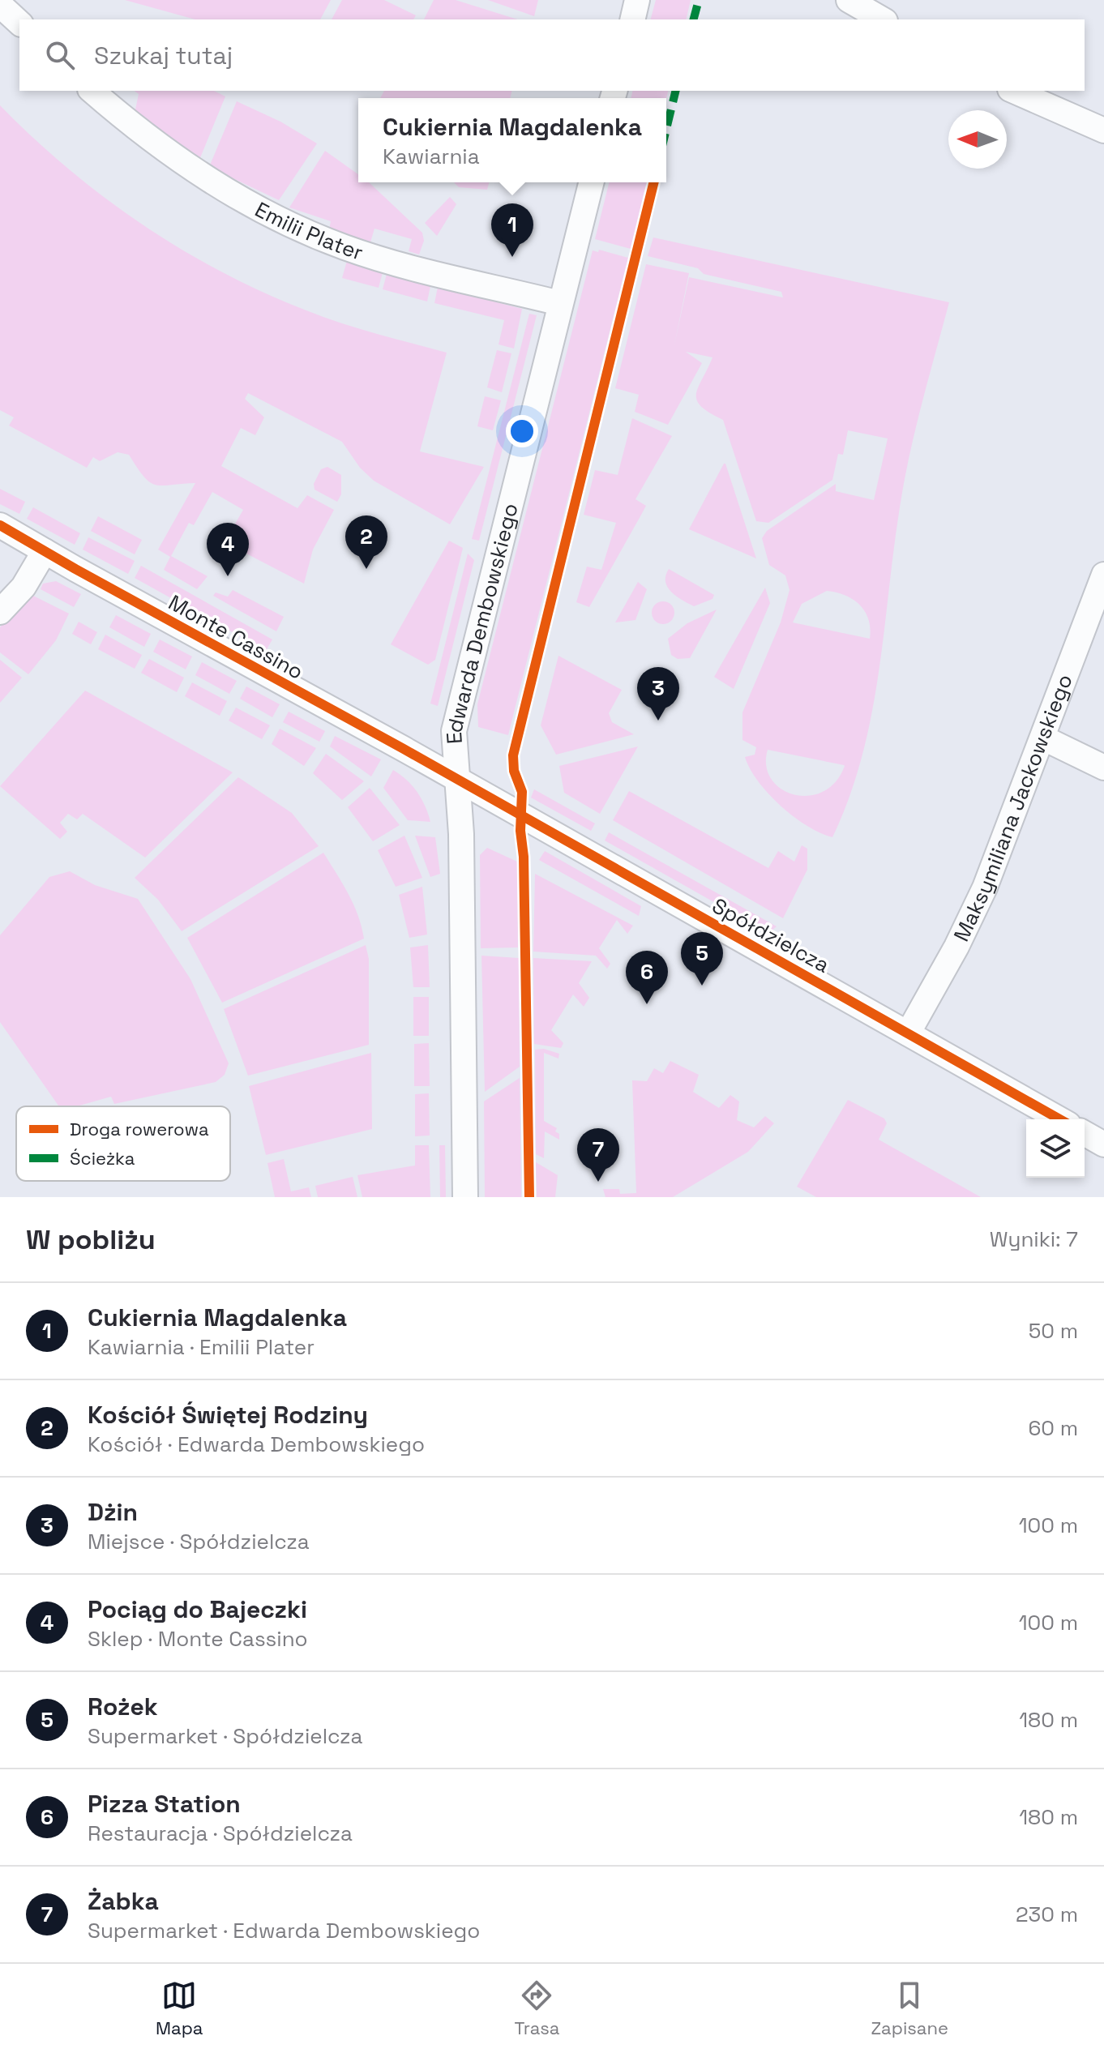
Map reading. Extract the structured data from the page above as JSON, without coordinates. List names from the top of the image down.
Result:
{
  "streets": {
    "street": [
      "Emilii Plater",
      "Edwarda Dembowskiego",
      "Monte Cassino",
      "Maksymiliana Jackowskiego",
      "Spółdzielcza"
    ]
  },
  "crossings": [
    ["Emilii Plater", "Edwarda Dembowskiego"],
    ["Edwarda Dembowskiego", "Monte Cassino"],
    ["Edwarda Dembowskiego", "Spółdzielcza"],
    ["Monte Cassino", "Spółdzielcza"],
    ["Maksymiliana Jackowskiego", "Spółdzielcza"]
  ],
  "legend": ["Droga rowerowa", "Ścieżka"],
  "north": "left",
  "page": {
    "search": "Szukaj tutaj",
    "popup": ["Cukiernia Magdalenka", "Kawiarnia"],
    "pins": [
      "1",
      "2",
      "4",
      "3",
      "5",
      "6",
      "7"
    ],
    "heading": ["W pobliżu", "Wyniki: 7"],
    "list": [
      {
        "mark": "1",
        "name": "Cukiernia Magdalenka",
        "note": "Kawiarnia · Emilii Plater",
        "value": "50 m"
      },
      {
        "mark": "2",
        "name": "Kościół Świętej Rodziny",
        "note": "Kościół · Edwarda Dembowskiego",
        "value": "60 m"
      },
      {
        "mark": "3",
        "name": "Dżin",
        "note": "Miejsce · Spółdzielcza",
        "value": "100 m"
      },
      {
        "mark": "4",
        "name": "Pociąg do Bajeczki",
        "note": "Sklep · Monte Cassino",
        "value": "100 m"
      },
      {
        "mark": "5",
        "name": "Rożek",
        "note": "Supermarket · Spółdzielcza",
        "value": "180 m"
      },
      {
        "mark": "6",
        "name": "Pizza Station",
        "note": "Restauracja · Spółdzielcza",
        "value": "180 m"
      },
      {
        "mark": "7",
        "name": "Żabka",
        "note": "Supermarket · Edwarda Dembowskiego",
        "value": "230 m"
      }
    ],
    "nav": ["Mapa", "Trasa", "Zapisane"]
  }
}
